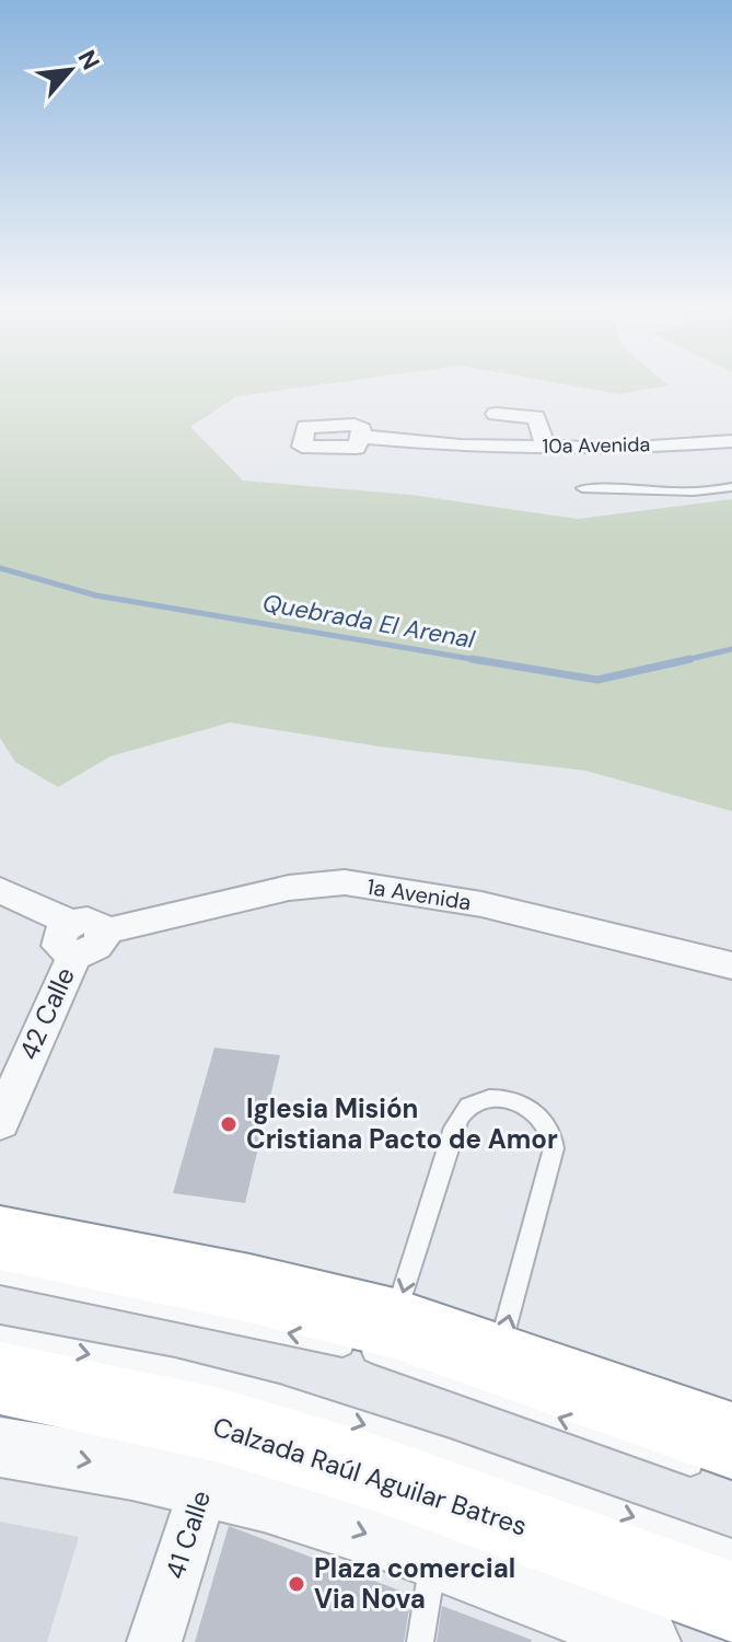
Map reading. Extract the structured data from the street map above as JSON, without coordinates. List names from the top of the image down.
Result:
{
  "streets": {
    "highway": ["Calzada Raúl Aguilar Batres"],
    "street": [
      "10a Avenida",
      "1a Avenida",
      "42 Calle",
      "41 Calle"
    ]
  },
  "crossings": [
    ["1a Avenida", "42 Calle"],
    ["Calzada Raúl Aguilar Batres", "41 Calle"]
  ],
  "water": ["Quebrada El Arenal"],
  "places": ["Iglesia Misión Cristiana Pacto de Amor", "Plaza comercial Via Nova"],
  "north": "top right"
}
